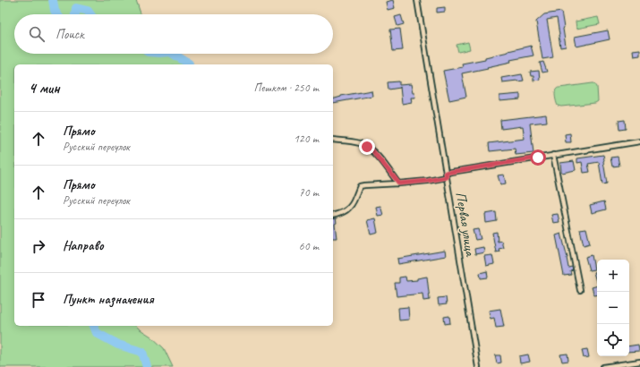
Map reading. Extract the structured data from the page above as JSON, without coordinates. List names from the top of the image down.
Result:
{
  "streets": {
    "street": ["Первая улица"]
  },
  "page": {
    "search": "Поиск",
    "heading": ["4 мин", "Пешком · 250 m"],
    "list": [
      ["Прямо", "Русский переулок", "120 m"],
      ["Прямо", "Русский переулок", "70 m"],
      ["Направо", "60 m"],
      "Пункт назначения"
    ],
    "map_buttons": ["+", "−"]
  }
}
